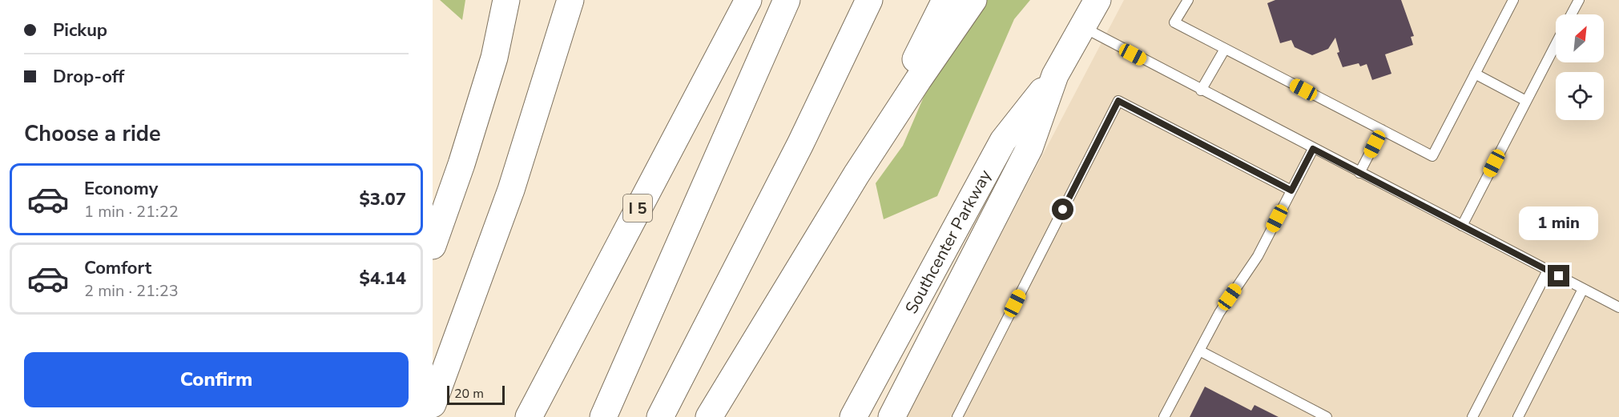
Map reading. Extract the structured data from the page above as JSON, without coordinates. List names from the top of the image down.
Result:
{
  "streets": {
    "main road": ["I 5", "Southcenter Parkway"]
  },
  "scale_bar": "20 m",
  "north": "top right",
  "page": {
    "banner": ["Pickup", "Drop-off"],
    "heading": "Choose a ride",
    "list": [
      {
        "name": "Economy",
        "note": "1 min · 21:22",
        "value": "$3.07"
      },
      {
        "name": "Comfort",
        "note": "2 min · 21:23",
        "value": "$4.14"
      }
    ],
    "bubble": "1 min",
    "buttons": "Confirm",
    "scale": "20 m"
  }
}
